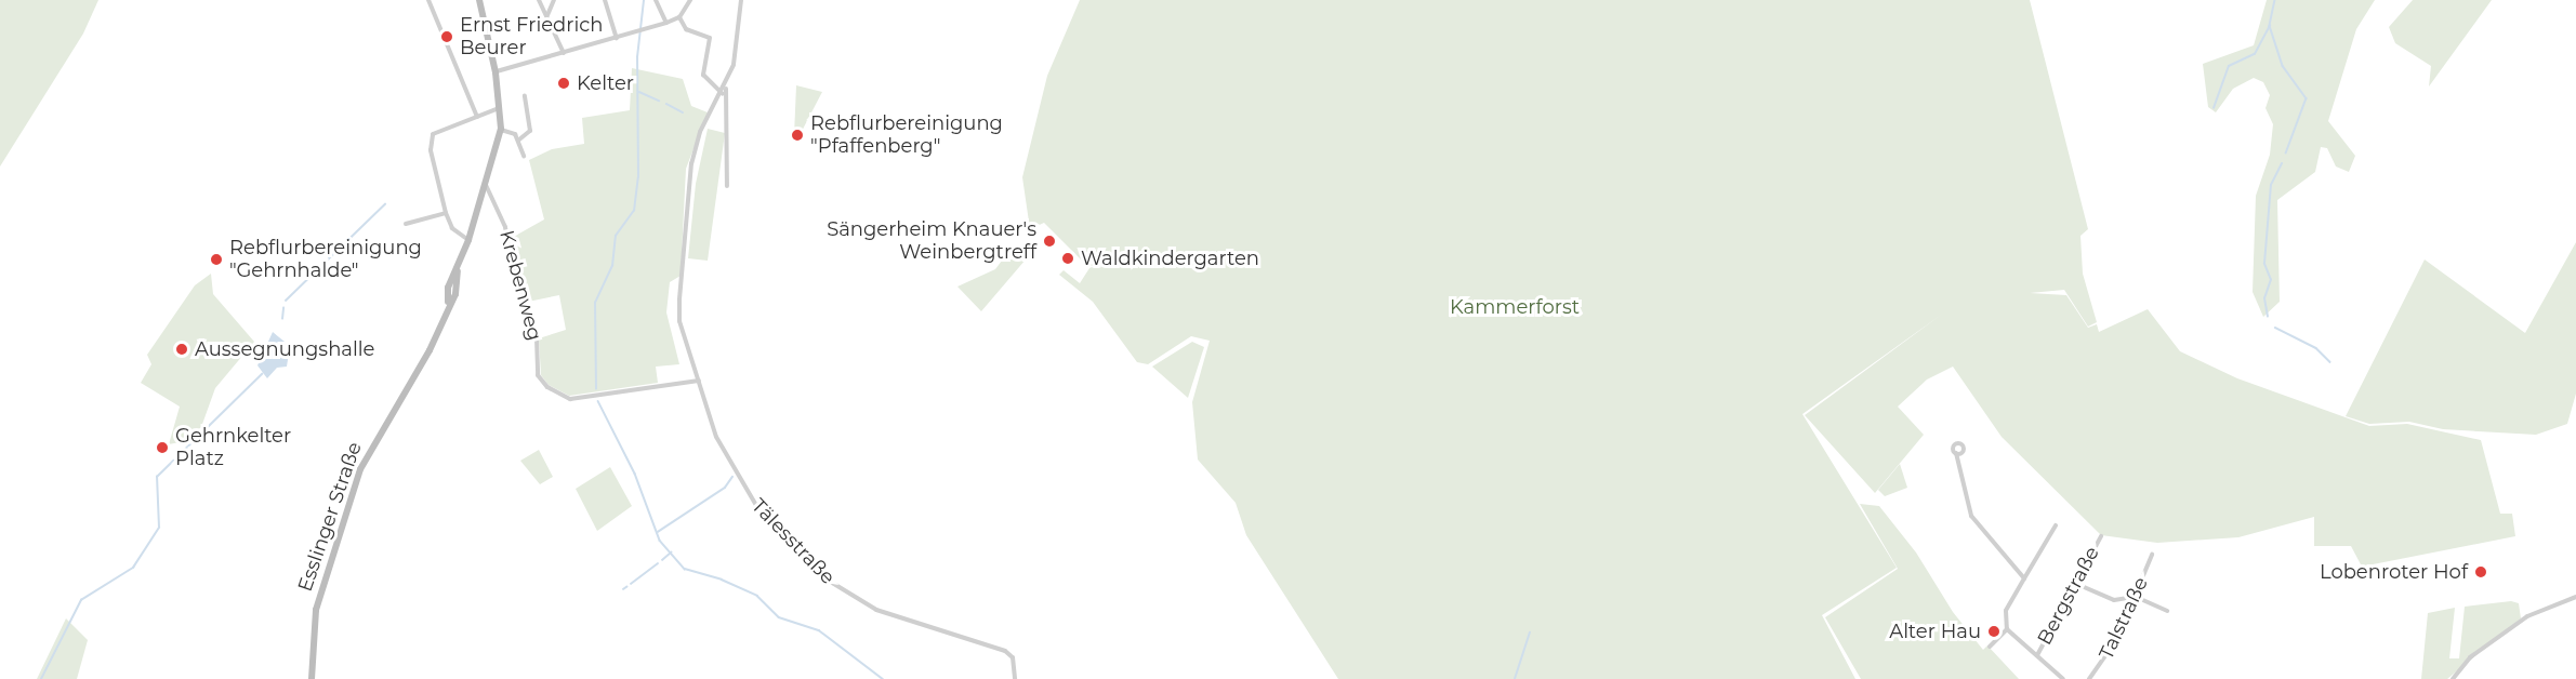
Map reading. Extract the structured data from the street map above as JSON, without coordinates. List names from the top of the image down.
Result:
{
  "streets": {
    "main road": ["Esslinger Straße"],
    "street": [
      "Krebenweg",
      "Tälesstraße",
      "Bergstraße",
      "Talstraße"
    ]
  },
  "crossings": [
    ["Krebenweg", "Esslinger Straße"],
    ["Krebenweg", "Tälesstraße"]
  ],
  "parks": ["Kammerforst"],
  "places": [
    "Ernst Friedrich Beurer",
    "Kelter",
    "Rebflurbereinigung \"Pfaffenberg\"",
    "Sängerheim Knauer's Weinbergtreff",
    "Waldkindergarten",
    "Rebflurbereinigung \"Gehrnhalde\"",
    "Aussegnungshalle",
    "Gehrnkelter Platz",
    "Lobenroter Hof",
    "Alter Hau"
  ]
}
